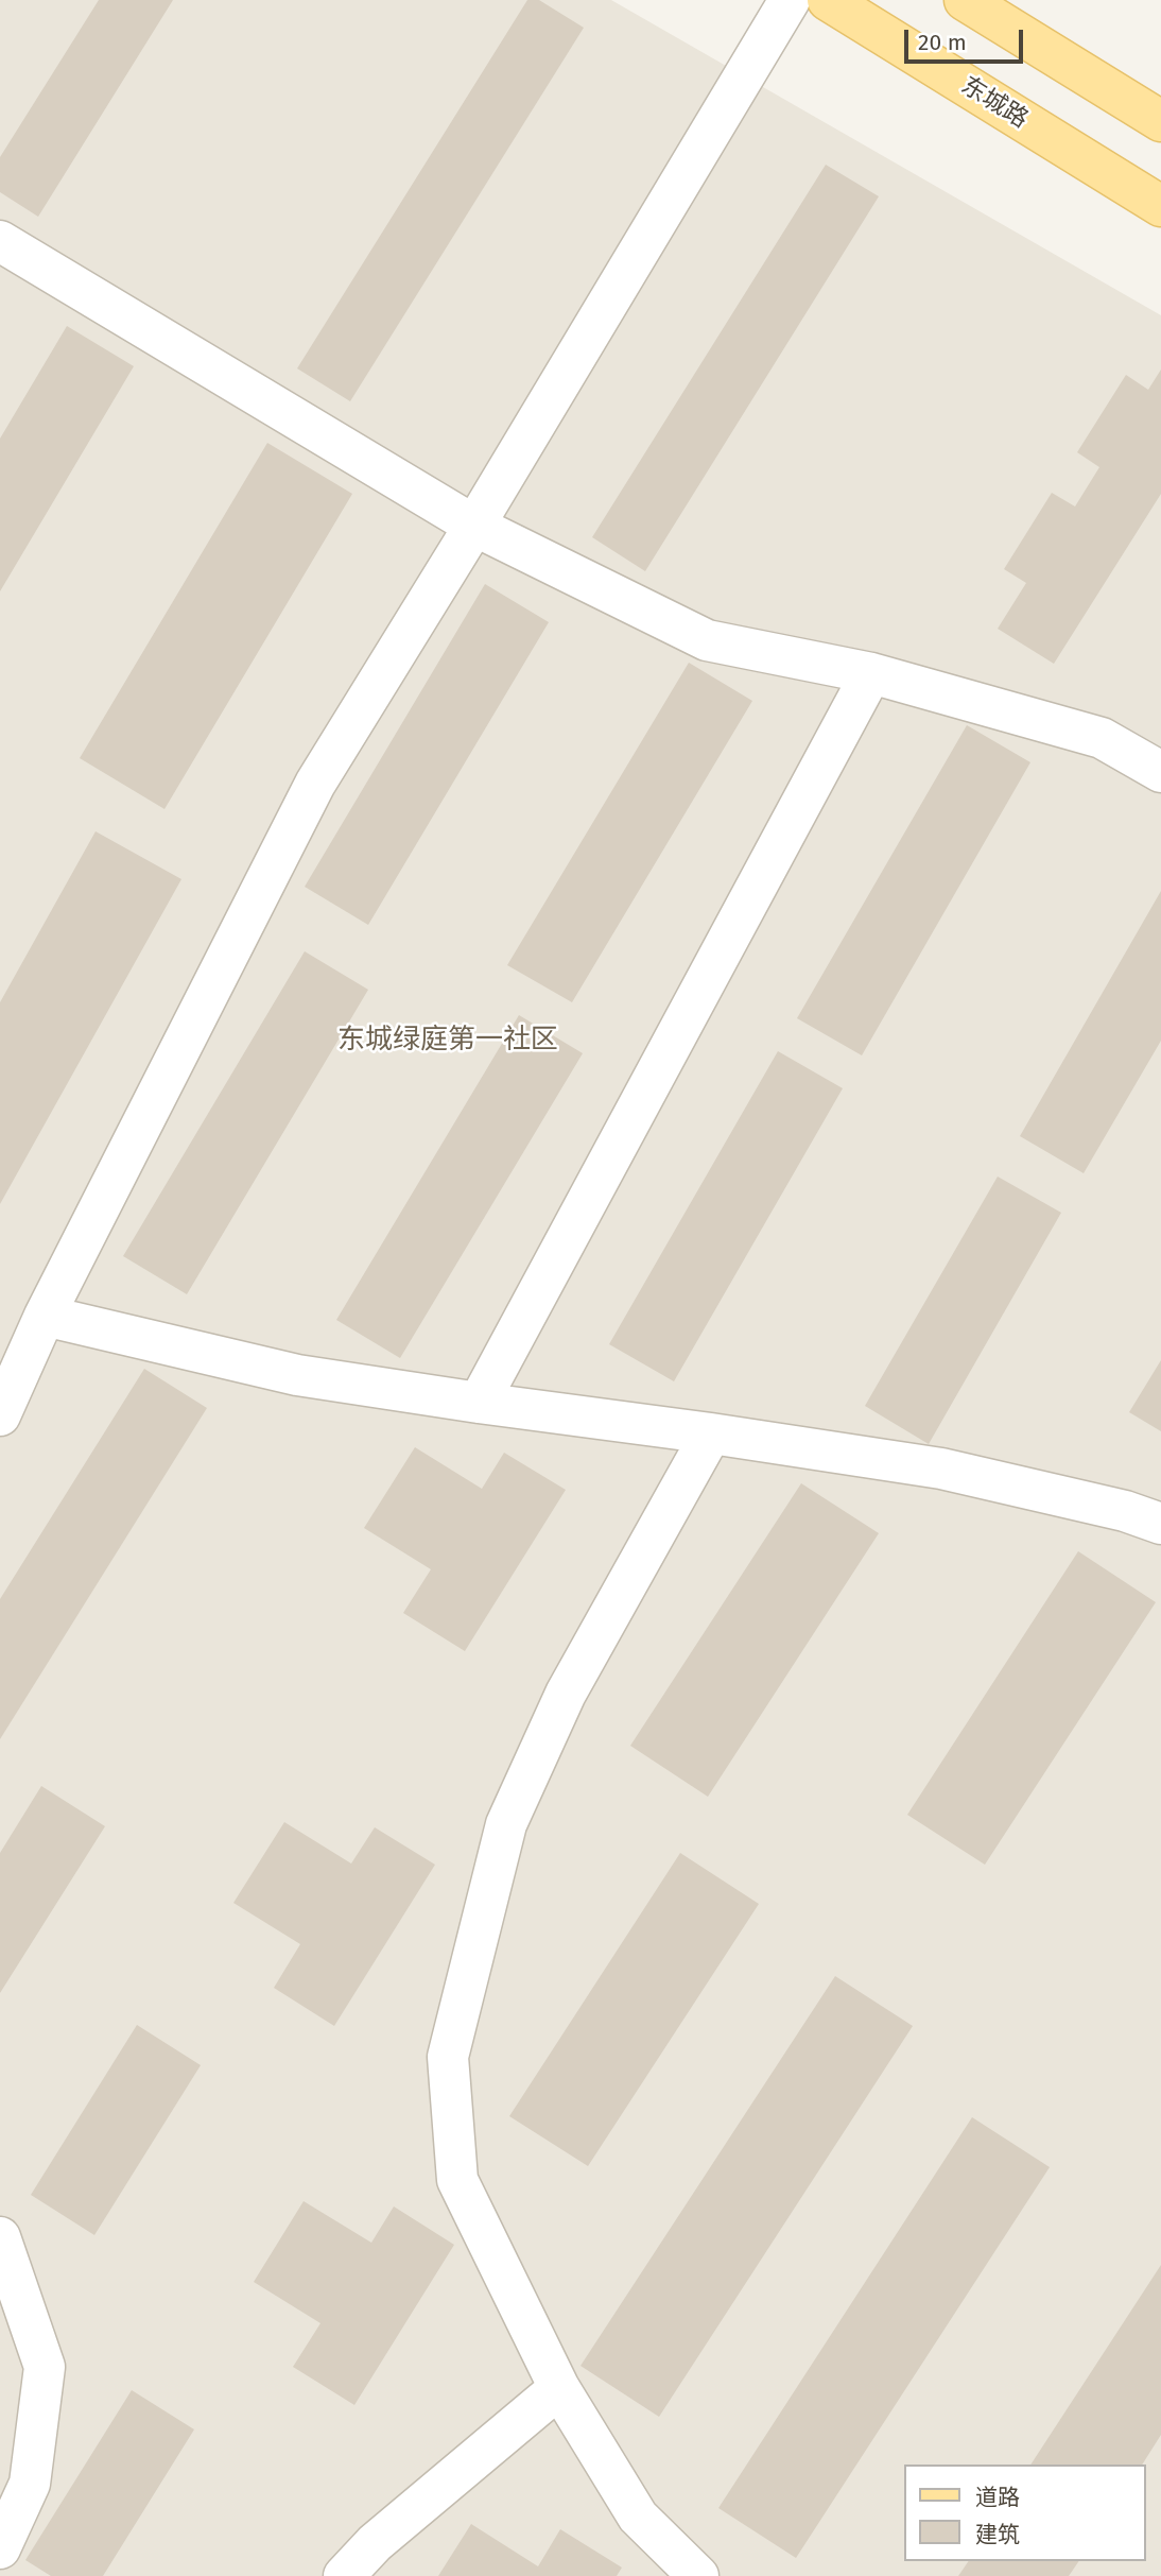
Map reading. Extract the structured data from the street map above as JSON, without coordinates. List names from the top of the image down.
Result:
{
  "streets": {
    "main road": ["东城路"]
  },
  "districts": ["东城绿庭第一社区"],
  "legend": ["道路", "建筑"],
  "scale_bar": "20 m"
}
